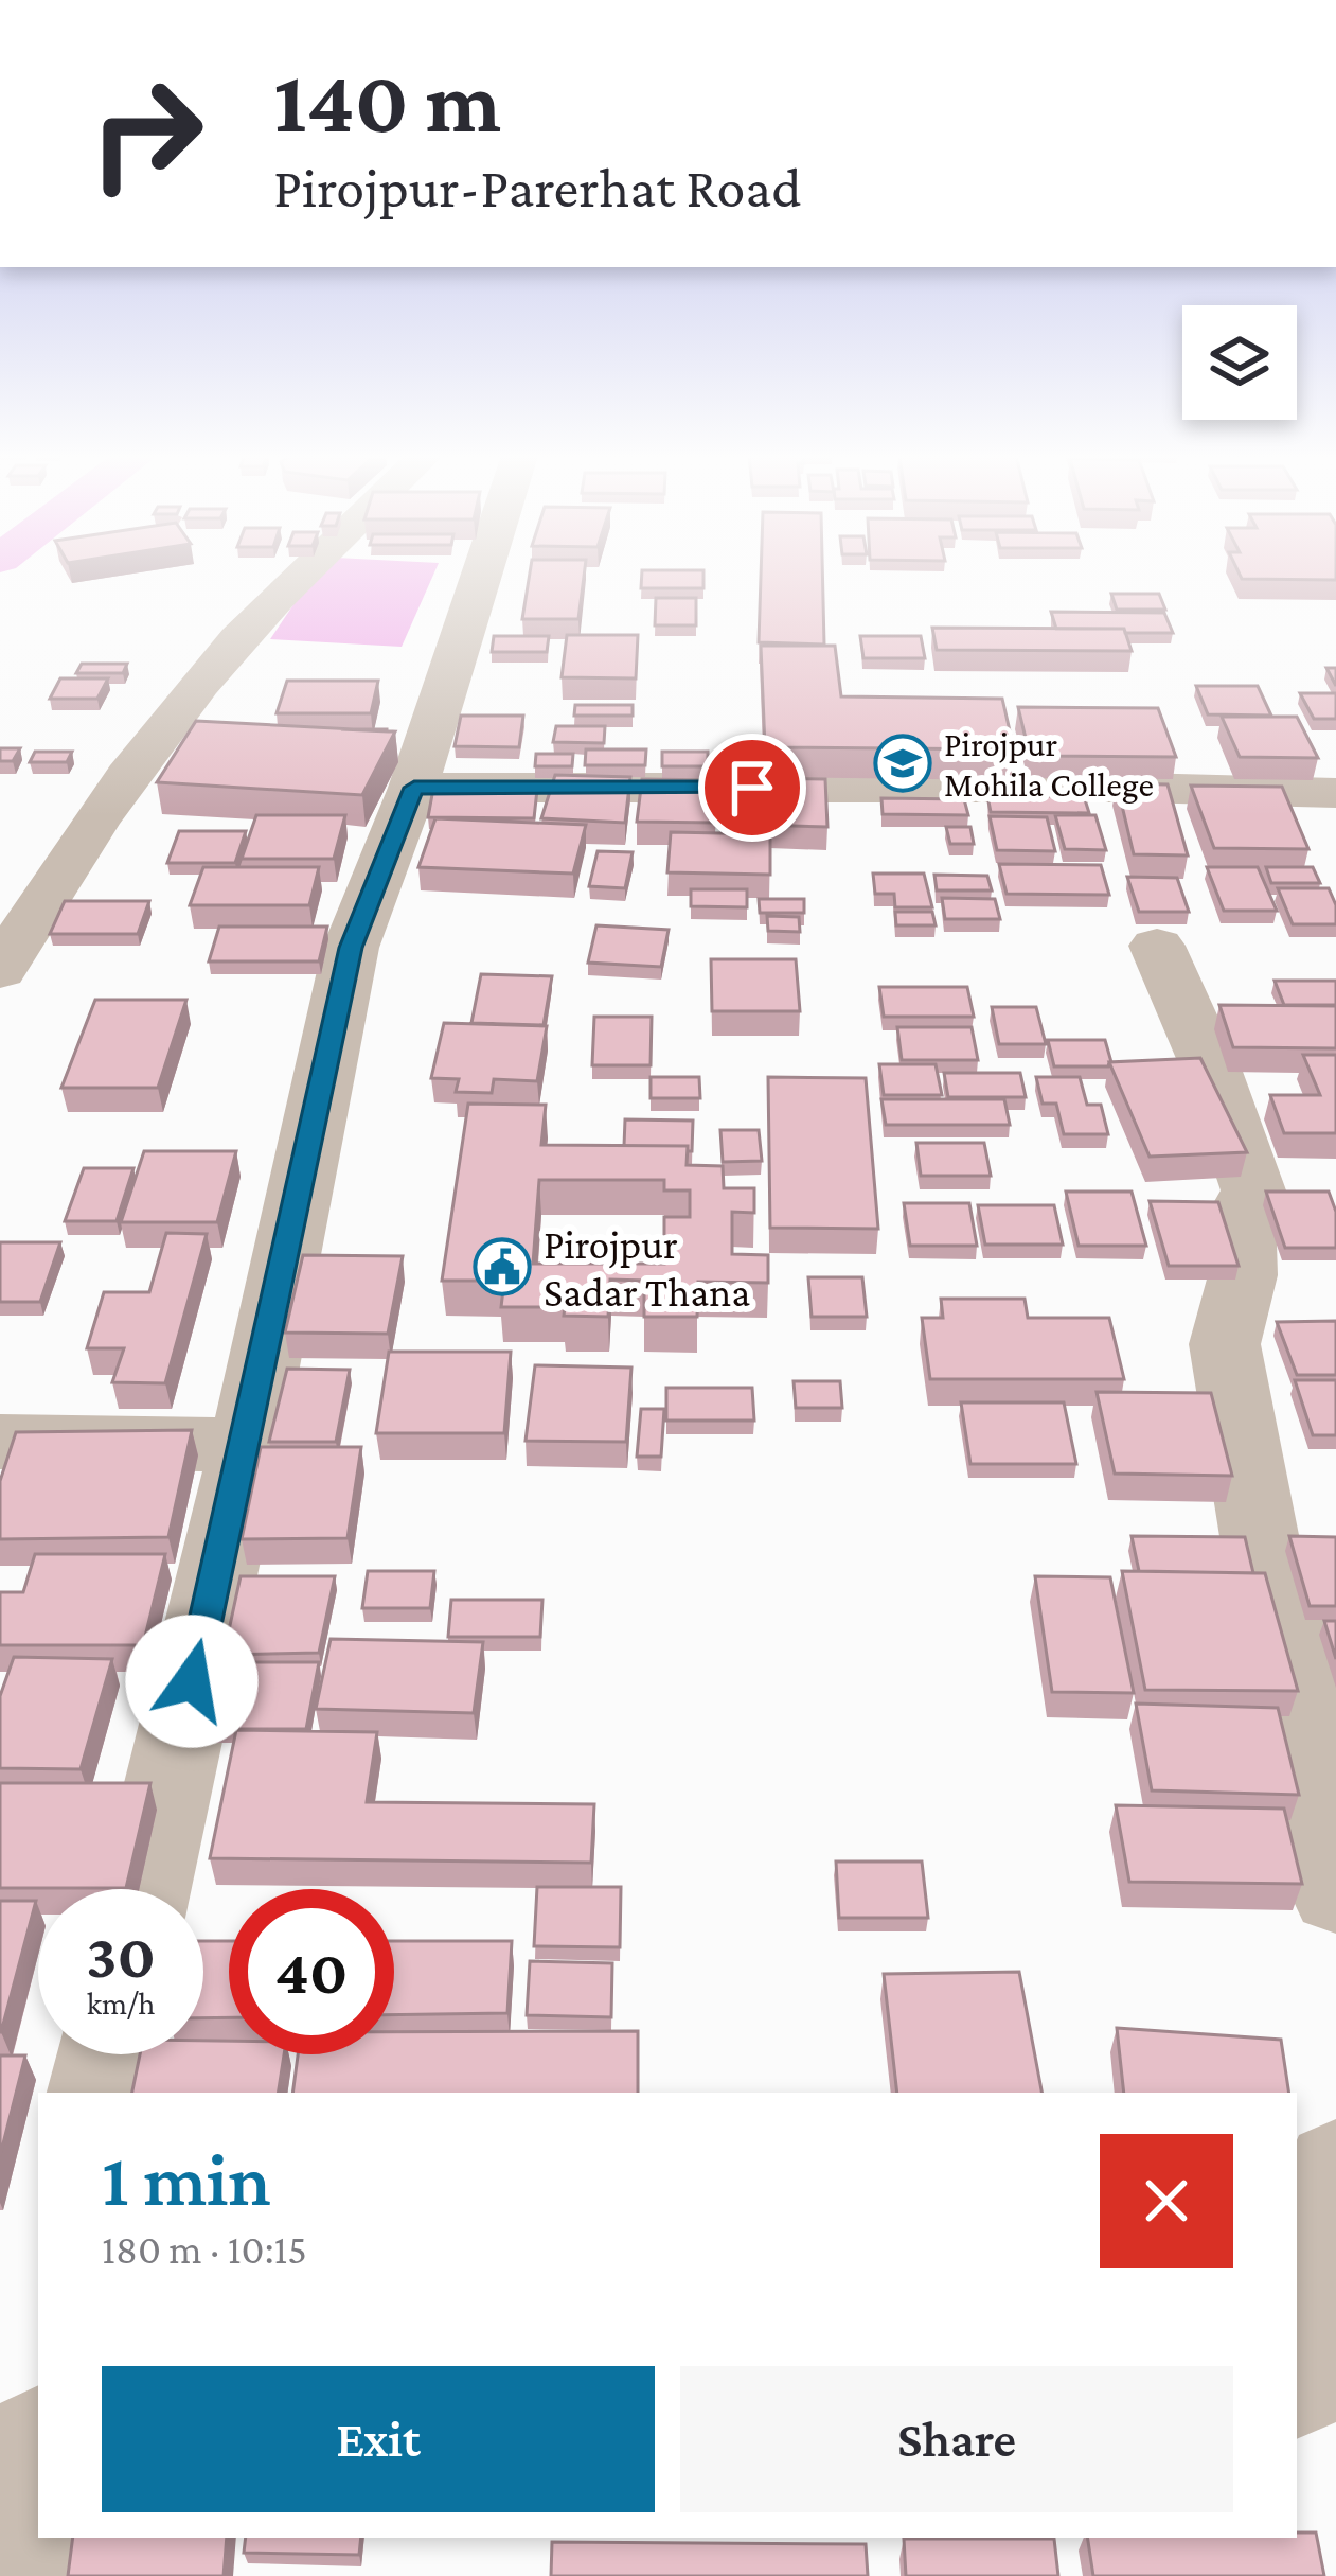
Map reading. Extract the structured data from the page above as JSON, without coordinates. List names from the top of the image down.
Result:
{
  "places": {
    "school or university": ["Pirojpur Mohila College"],
    "public building": ["Pirojpur Sadar Thana"]
  },
  "page": {
    "turn": ["140 m", "Pirojpur-Parerhat Road"],
    "speed": "30 km/h",
    "limit": "40",
    "heading": ["1 min", "180 m · 10:15"],
    "buttons": ["Exit", "Share"]
  }
}
